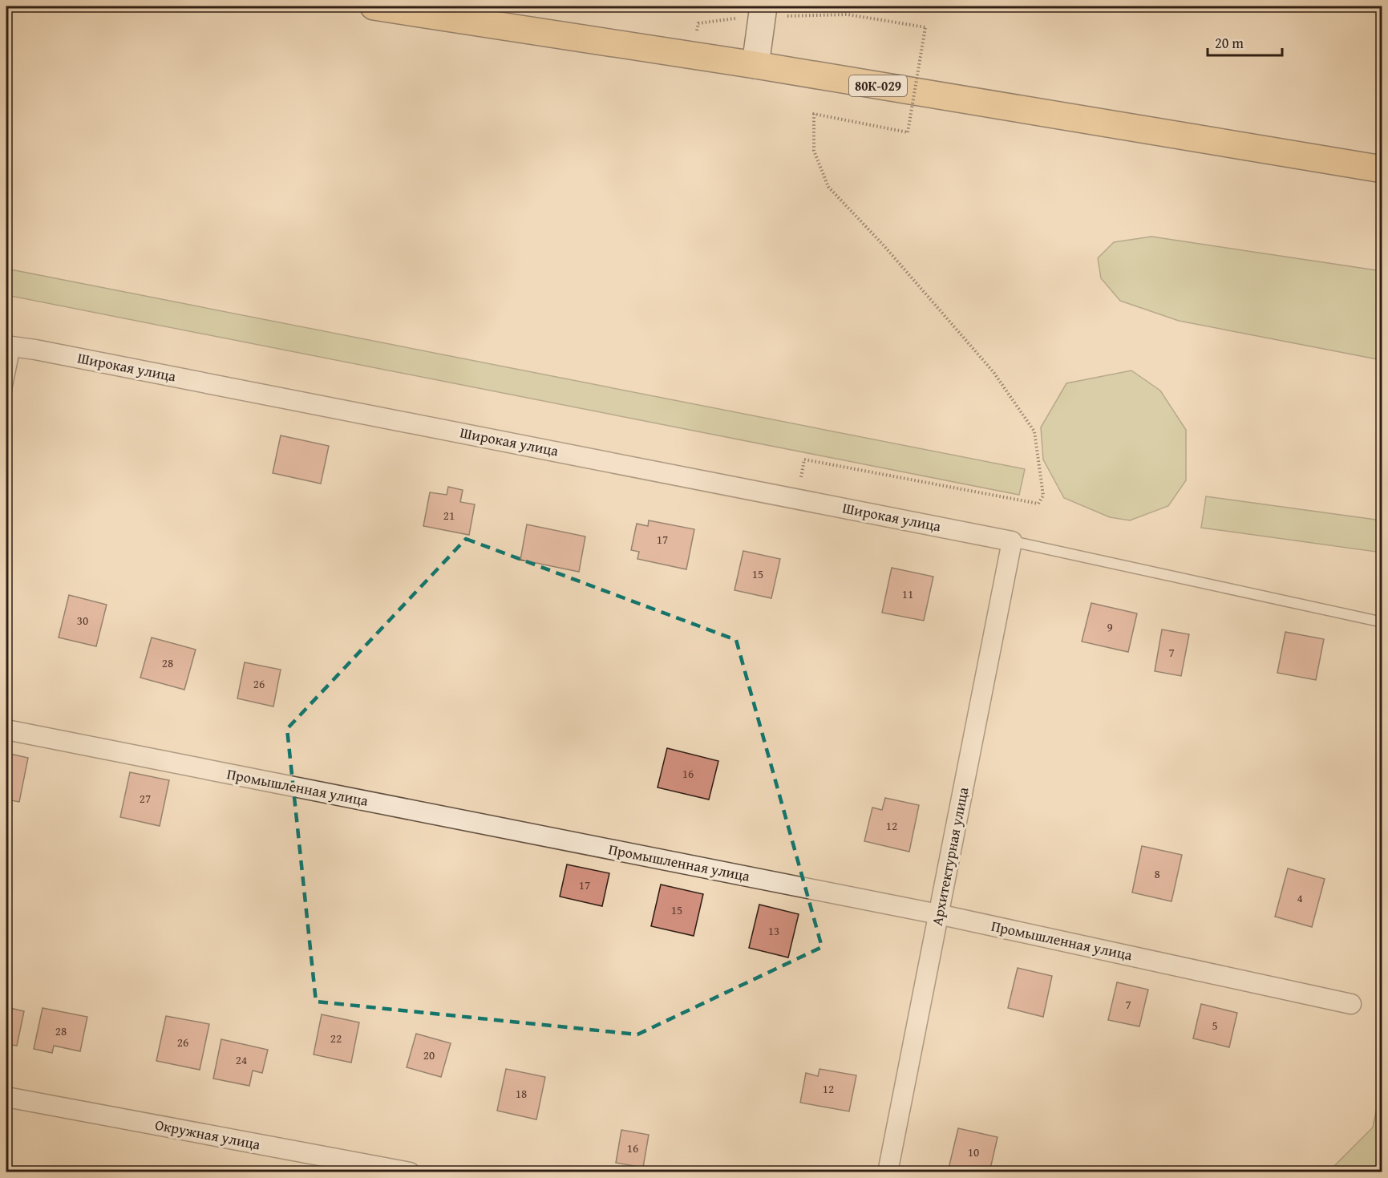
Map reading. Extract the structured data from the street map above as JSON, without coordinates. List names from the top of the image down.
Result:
{
  "streets": {
    "main road": ["80К-029"],
    "street": [
      "Широкая улица",
      "Промышленная улица",
      "Архитектурная улица",
      "Окружная улица"
    ]
  },
  "crossings": [
    ["Широкая улица", "Архитектурная улица"],
    ["Промышленная улица", "Архитектурная улица"]
  ],
  "house_numbers": [
    "21",
    "17",
    "15",
    "11",
    "30",
    "9",
    "7",
    "28",
    "26",
    "16",
    "27",
    "12",
    "8",
    "17",
    "4",
    "15",
    "13",
    "7",
    "5",
    "28",
    "22",
    "26",
    "20",
    "24",
    "12",
    "18",
    "16",
    "10"
  ],
  "scale_bar": "20 m"
}
